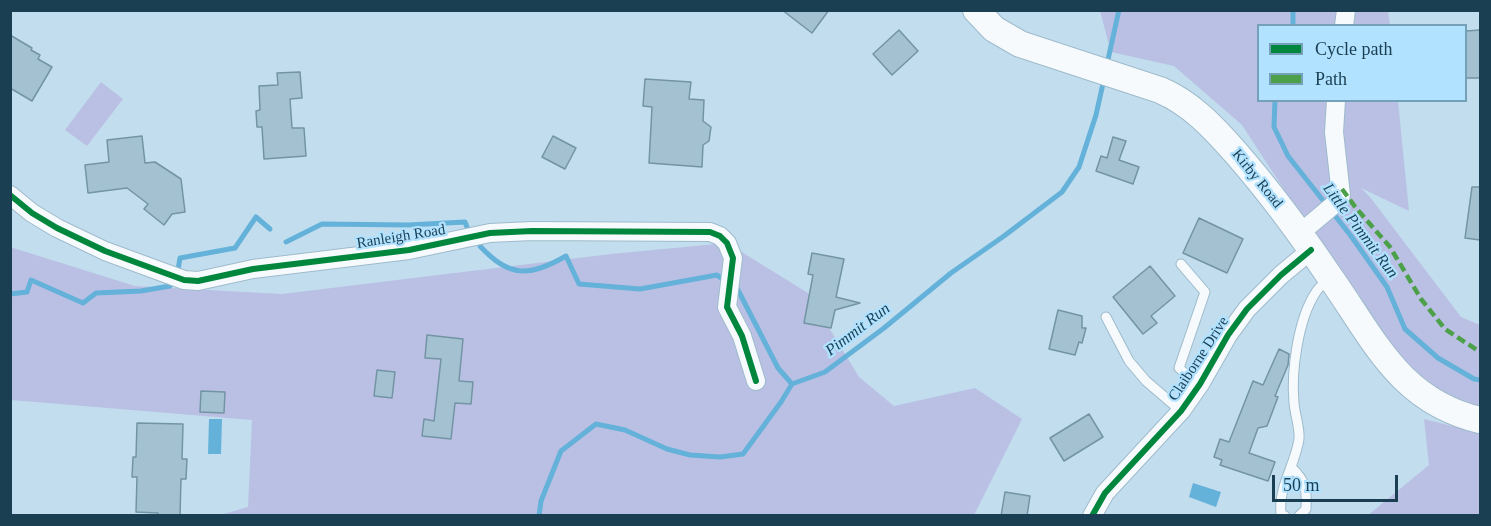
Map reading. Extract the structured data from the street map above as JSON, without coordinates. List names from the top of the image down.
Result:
{
  "streets": {
    "main road": ["Kirby Road"],
    "street": ["Ranleigh Road", "Claiborne Drive"]
  },
  "crossings": [
    ["Kirby Road", "Claiborne Drive"]
  ],
  "water": ["Little Pimmit Run", "Pimmit Run"],
  "legend": ["Cycle path", "Path"],
  "scale_bar": "50 m"
}
